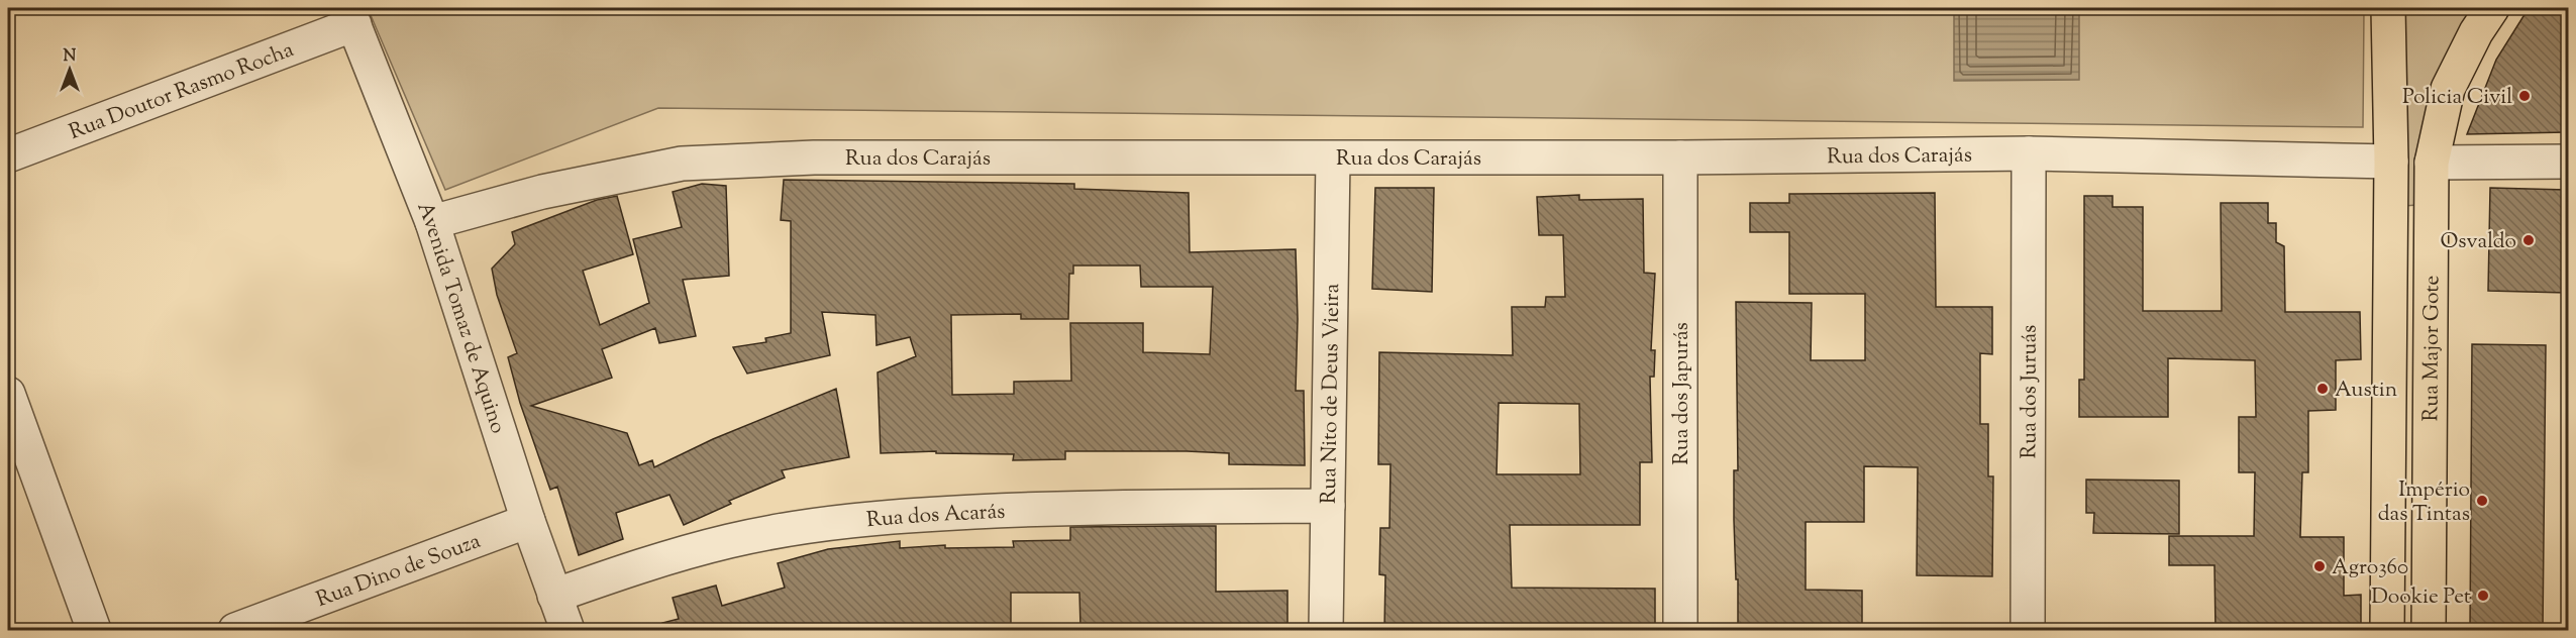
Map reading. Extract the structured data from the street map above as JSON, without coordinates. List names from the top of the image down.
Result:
{
  "streets": {
    "main road": ["Rua Major Gote"],
    "street": [
      "Rua Doutor Rasmo Rocha",
      "Rua dos Carajás",
      "Avenida Tomaz de Aquino",
      "Rua dos Juruás",
      "Rua dos Japurás",
      "Rua Nito de Deus Vieira",
      "Rua dos Acarás",
      "Rua Dino de Souza"
    ]
  },
  "crossings": [
    ["Rua Doutor Rasmo Rocha", "Avenida Tomaz de Aquino"],
    ["Rua dos Carajás", "Avenida Tomaz de Aquino"],
    ["Rua dos Carajás", "Rua Major Gote"],
    ["Rua dos Carajás", "Rua dos Juruás"],
    ["Rua dos Carajás", "Rua dos Japurás"],
    ["Rua dos Carajás", "Rua Nito de Deus Vieira"],
    ["Avenida Tomaz de Aquino", "Rua dos Acarás"],
    ["Avenida Tomaz de Aquino", "Rua Dino de Souza"],
    ["Rua Nito de Deus Vieira", "Rua dos Acarás"]
  ],
  "places": [
    "Policia Civil",
    "Osvaldo",
    "Austin",
    "Império das Tintas",
    "Agro360",
    "Dookie Pet"
  ],
  "north": "top"
}
